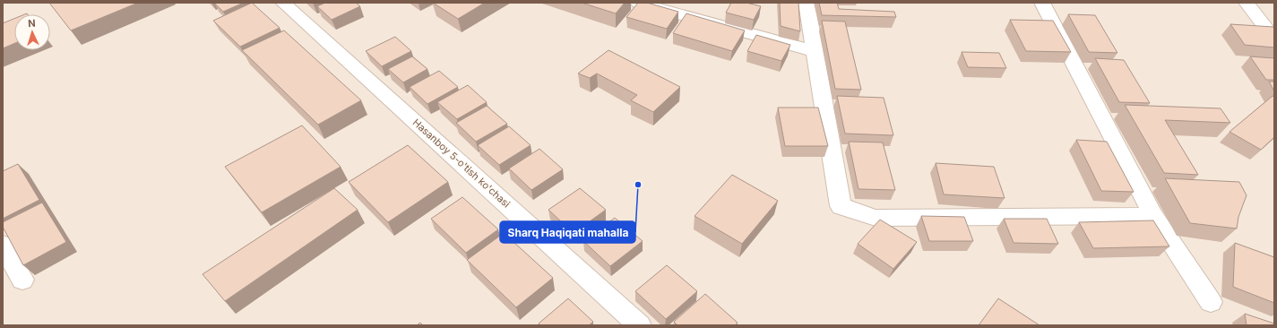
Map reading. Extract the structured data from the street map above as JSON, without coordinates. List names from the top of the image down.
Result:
{
  "streets": {
    "street": ["Hasanboy 5-o'tish ko'chasi"]
  },
  "places": ["Sharq Haqiqati mahalla"],
  "north": "top"
}
